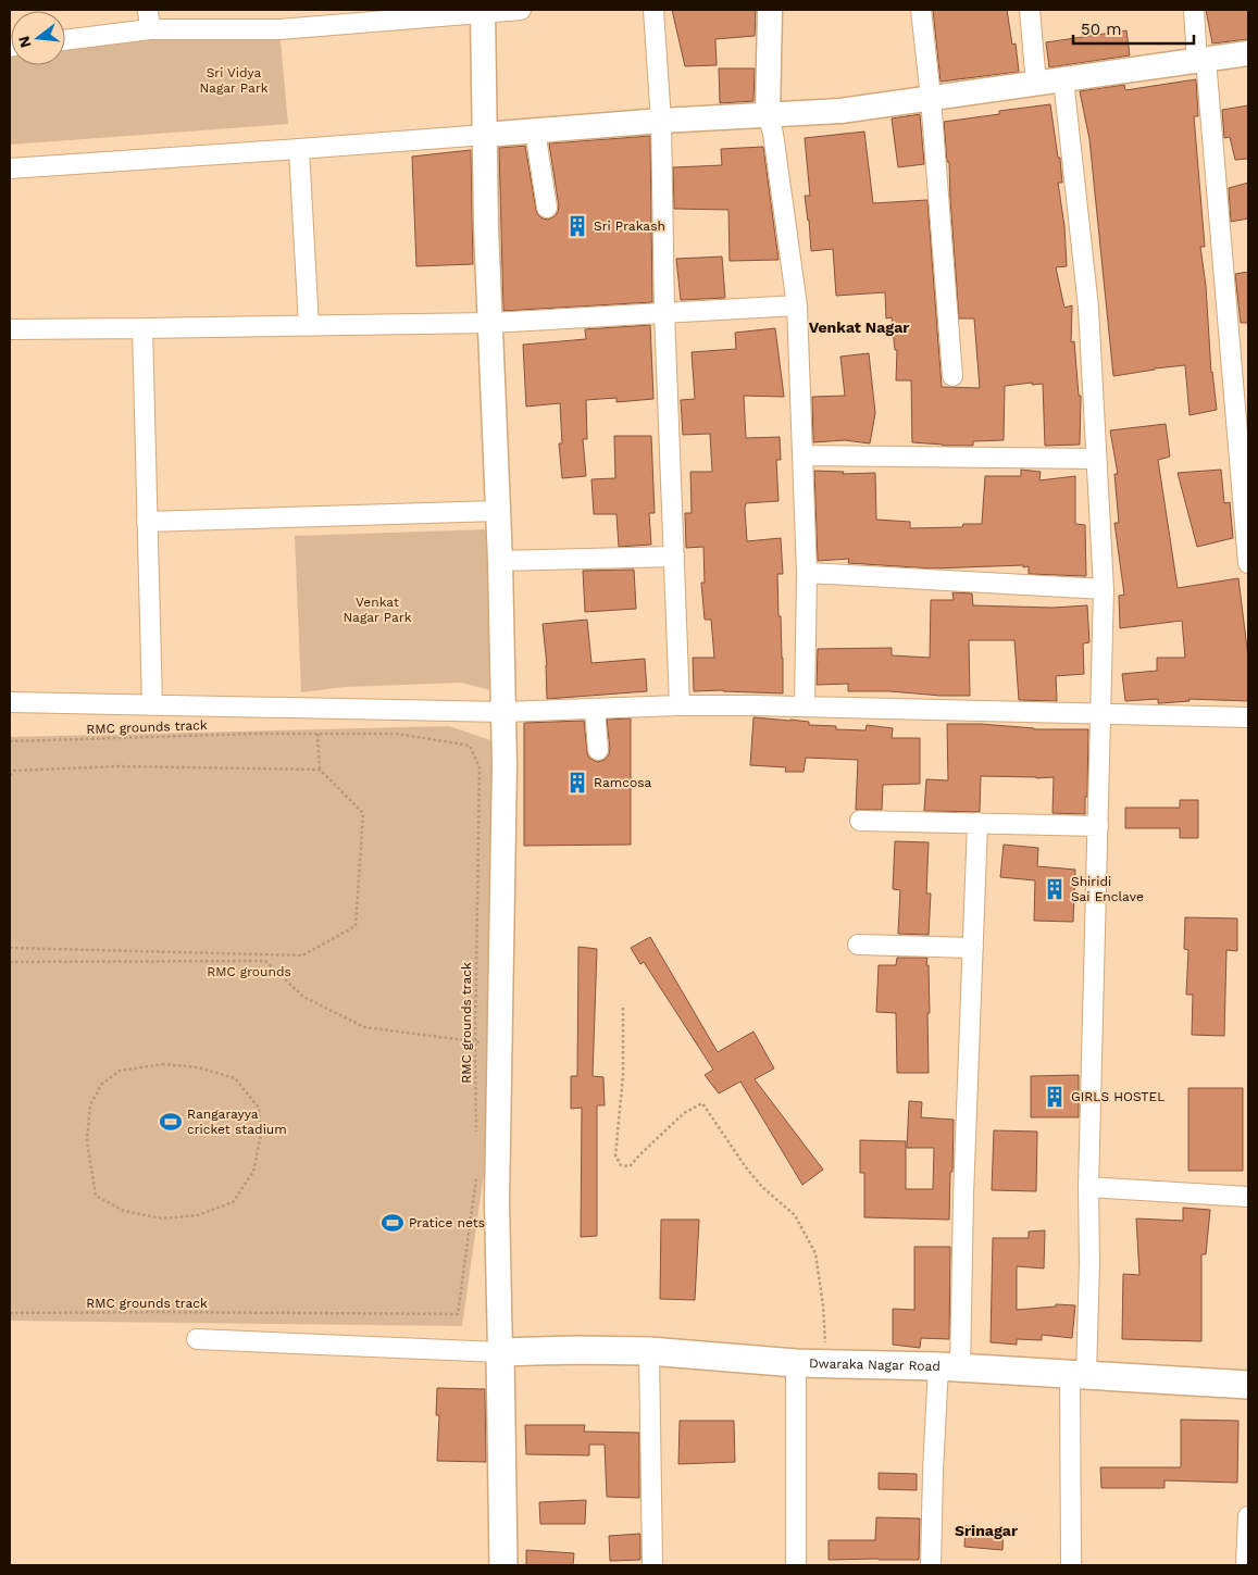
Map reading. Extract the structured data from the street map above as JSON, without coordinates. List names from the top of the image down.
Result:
{
  "streets": {
    "main road": ["Dwaraka Nagar Road"],
    "path": ["RMC grounds track"]
  },
  "districts": ["Venkat Nagar", "Srinagar"],
  "parks": ["Sri Vidya Nagar Park", "Venkat Nagar Park", "RMC grounds"],
  "places": {
    "building": [
      "Sri Prakash",
      "Ramcosa",
      "Shiridi Sai Enclave",
      "GIRLS HOSTEL"
    ],
    "sports": ["Rangarayya cricket stadium", "Pratice nets"]
  },
  "scale_bar": "50 m",
  "north": "left"
}
